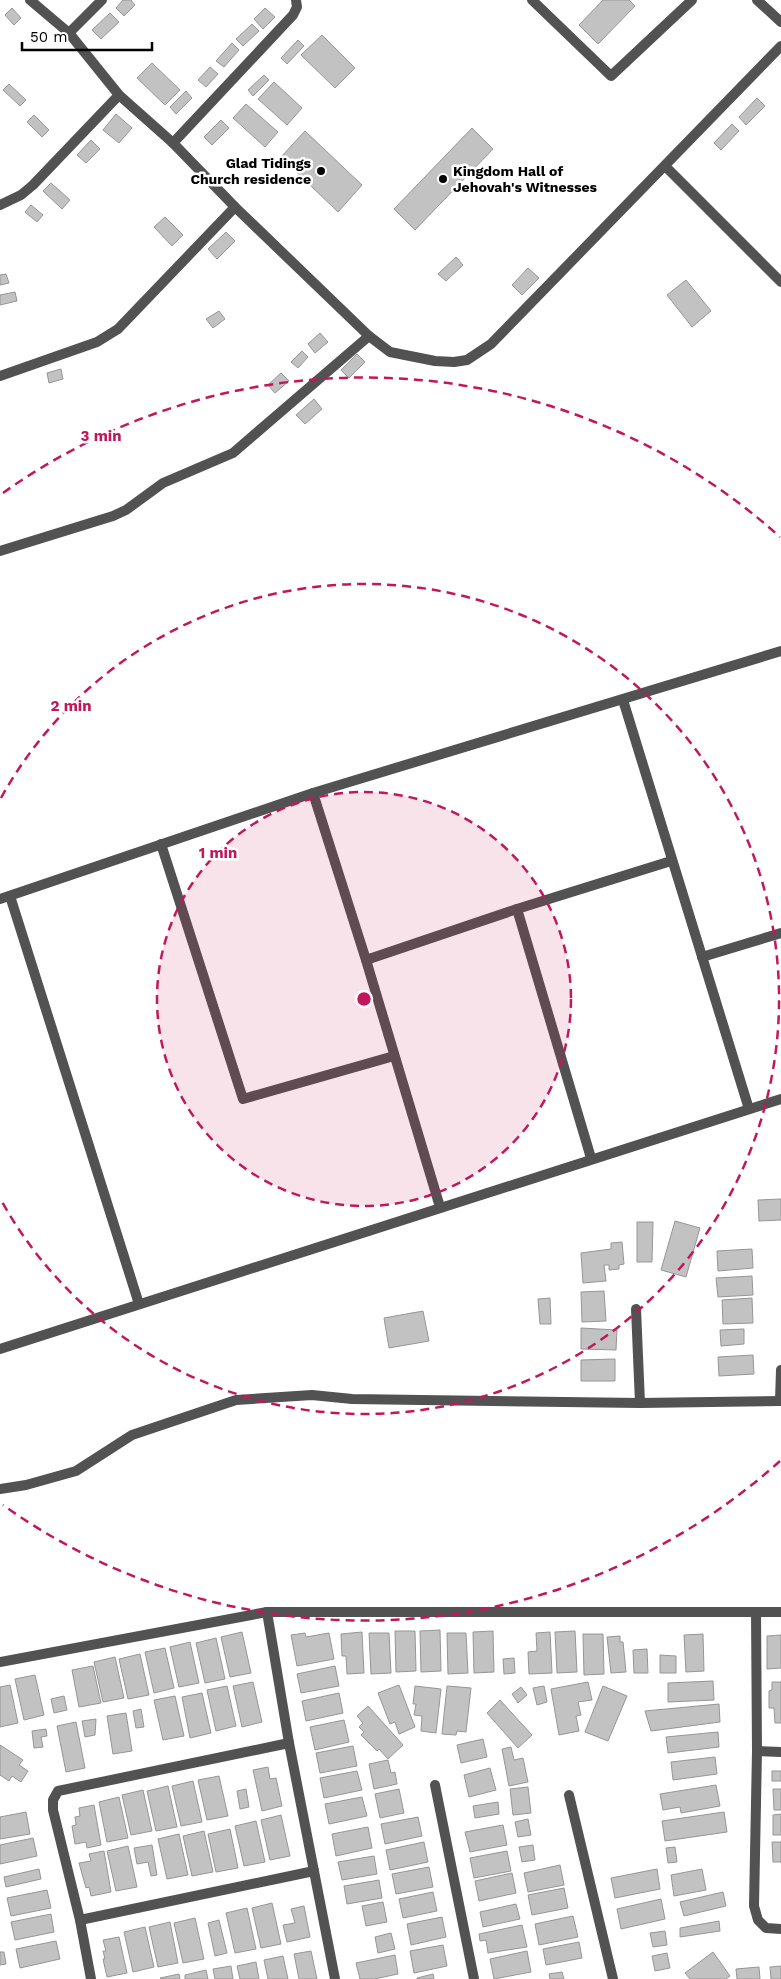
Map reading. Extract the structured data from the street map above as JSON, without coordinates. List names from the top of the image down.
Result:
{
  "places": ["Glad Tidings Church residence", "Kingdom Hall of Jehovah's Witnesses"],
  "scale_bar": "50 m",
  "rings": ["3 min", "2 min", "1 min"]
}
